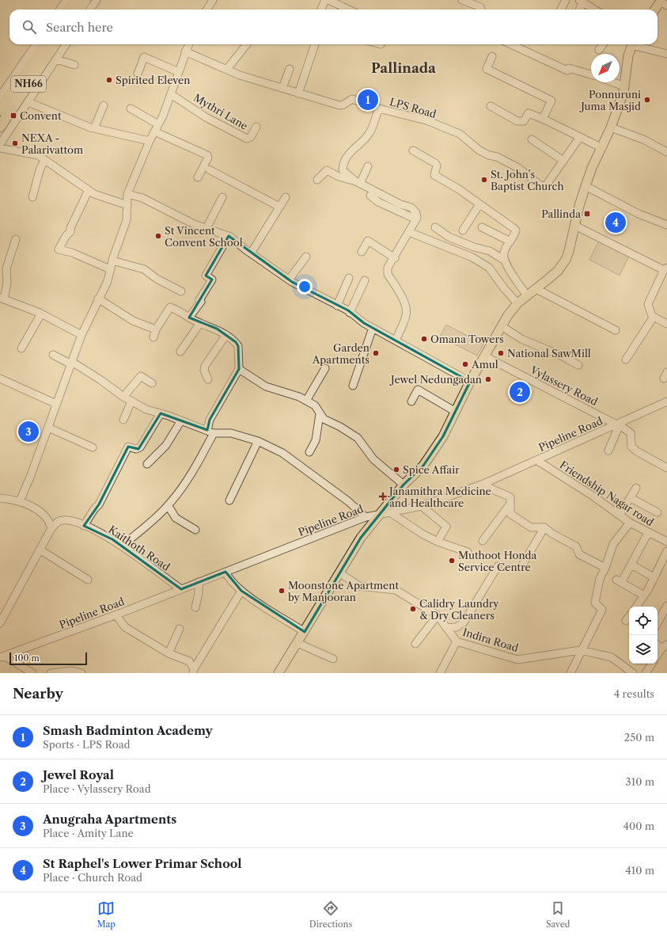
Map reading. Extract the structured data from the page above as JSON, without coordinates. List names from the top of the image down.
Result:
{
  "streets": {
    "highway": ["NH66"],
    "street": [
      "LPS Road",
      "Mythri Lane",
      "Vylassery Road",
      "Pipeline Road",
      "Friendship Nagar road",
      "Kaithoth Road",
      "Indira Road"
    ]
  },
  "crossings": [
    ["Vylassery Road", "Pipeline Road"],
    ["Pipeline Road", "Friendship Nagar road"],
    ["Pipeline Road", "Kaithoth Road"]
  ],
  "districts": ["Pallinada"],
  "places": {
    "other": [
      "Spirited Eleven",
      "Ponnuruni Juma Masjid",
      "NEXA - Palarivattom",
      "St. John's Baptist Church",
      "St Vincent Convent School",
      "Omana Towers",
      "Garden Apartments",
      "National SawMill",
      "Amul",
      "Jewel Nedungadan",
      "Spice Affair",
      "Muthoot Honda Service Centre",
      "Moonstone Apartment by Manjooran",
      "Calidry Laundry & Dry Cleaners"
    ],
    "transit": ["Convent", "Pallinda"],
    "health": ["Janamithra Medicine and Healthcare"]
  },
  "scale_bar": "100 m",
  "north": "bottom left",
  "page": {
    "search": "Search here",
    "pins": [
      "1",
      "4",
      "2",
      "3"
    ],
    "scale": "100 m",
    "heading": ["Nearby", "4 results"],
    "list": [
      {
        "mark": "1",
        "name": "Smash Badminton Academy",
        "note": "Sports · LPS Road",
        "value": "250 m"
      },
      {
        "mark": "2",
        "name": "Jewel Royal",
        "note": "Place · Vylassery Road",
        "value": "310 m"
      },
      {
        "mark": "3",
        "name": "Anugraha Apartments",
        "note": "Place · Amity Lane",
        "value": "400 m"
      },
      {
        "mark": "4",
        "name": "St Raphel's Lower Primar School",
        "note": "Place · Church Road",
        "value": "410 m"
      }
    ],
    "nav": ["Map", "Directions", "Saved"]
  }
}
